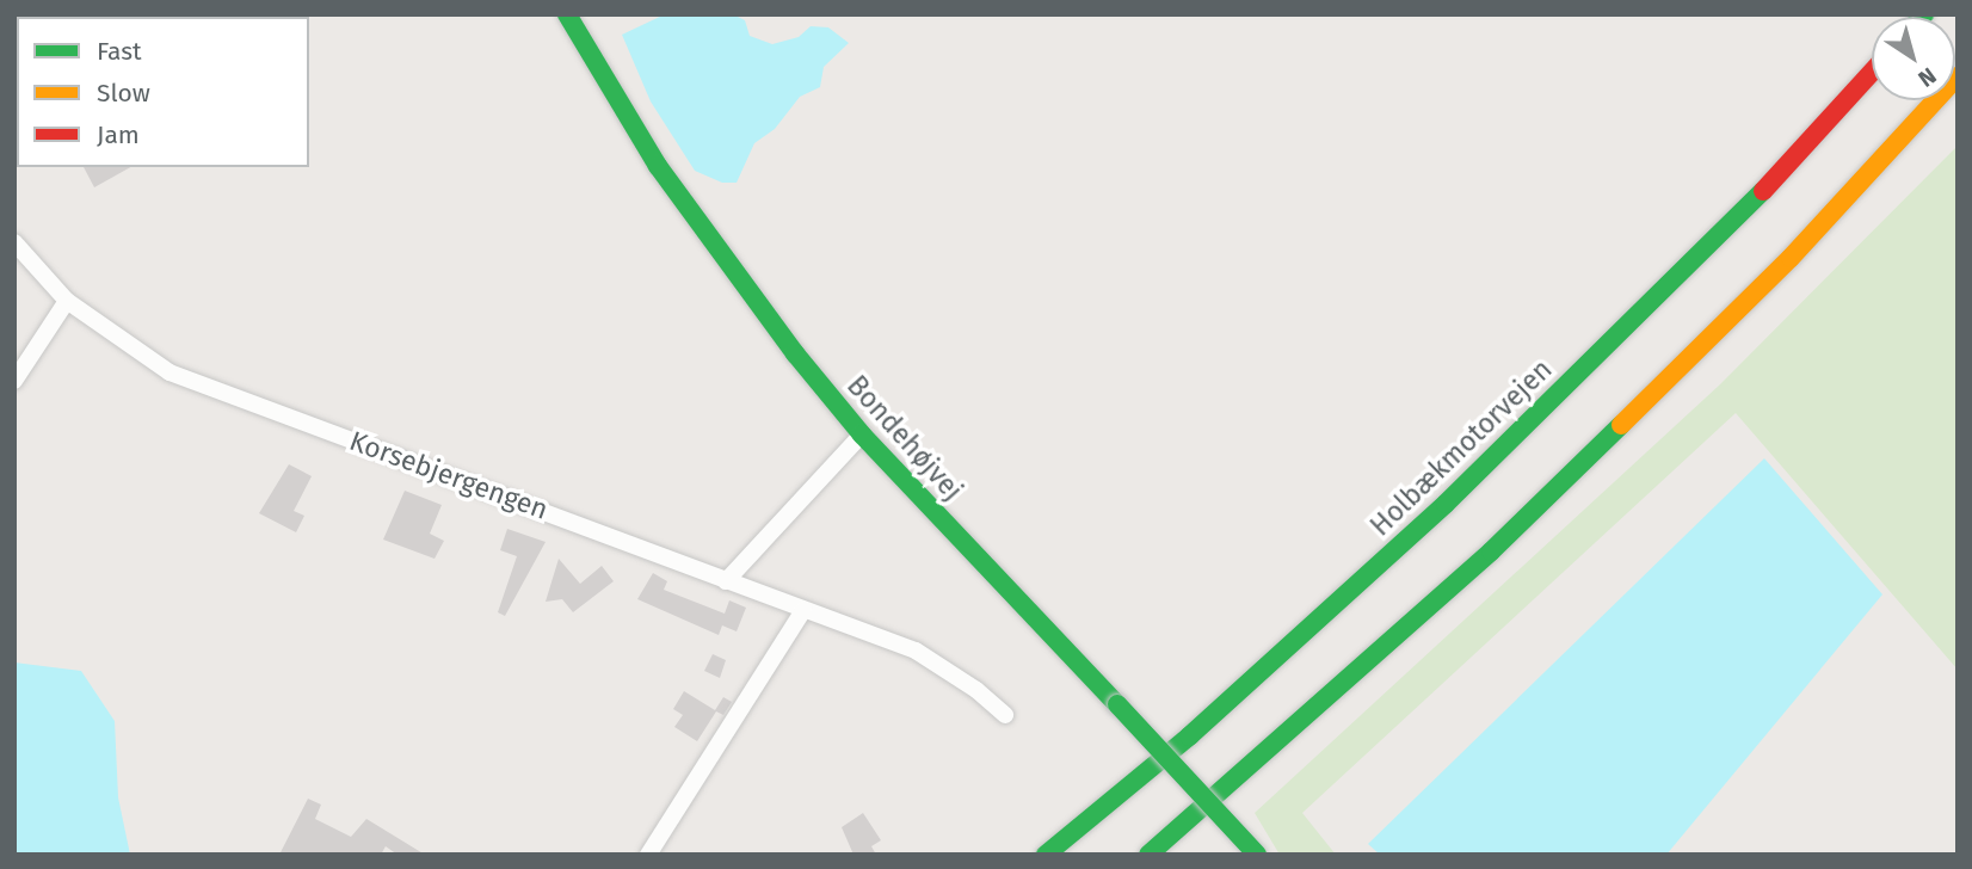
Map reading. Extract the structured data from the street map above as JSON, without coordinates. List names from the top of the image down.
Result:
{
  "streets": {
    "main road": ["Bondehøjvej", "Holbækmotorvejen"],
    "street": ["Korsebjergengen"]
  },
  "legend": ["Fast", "Slow", "Jam"],
  "north": "bottom right"
}
